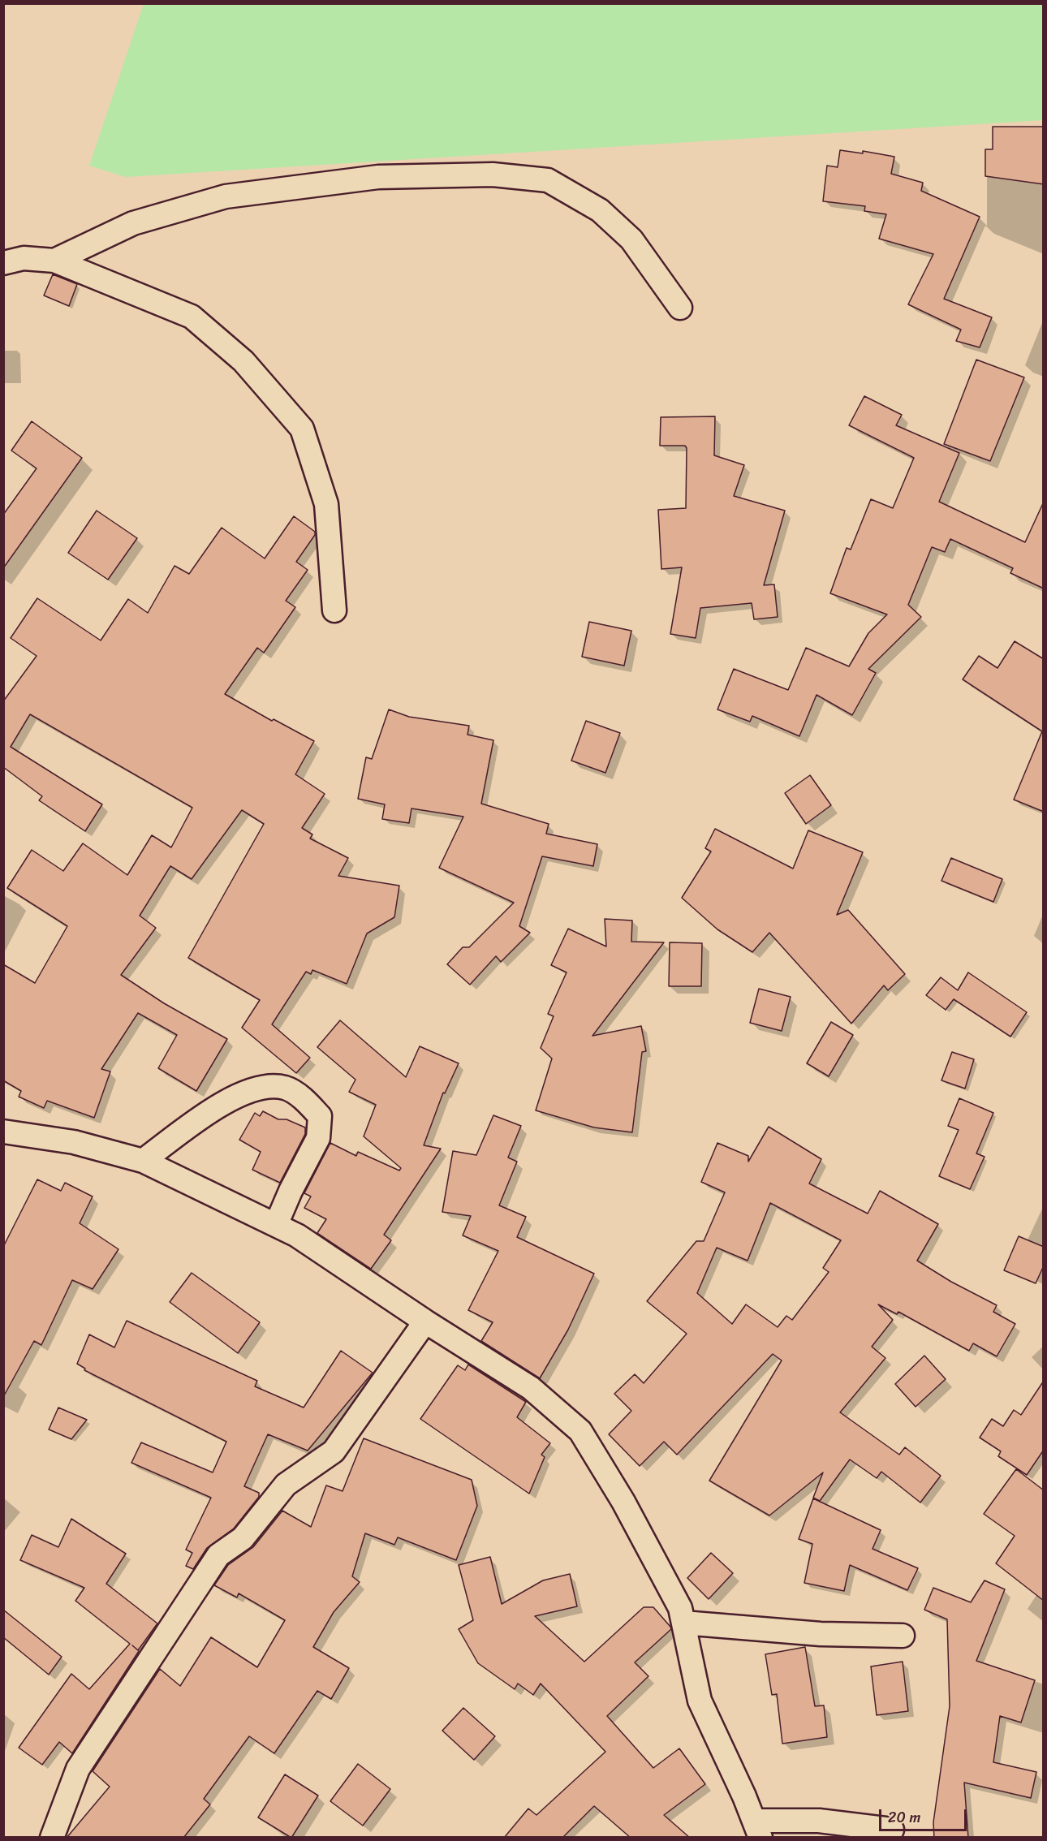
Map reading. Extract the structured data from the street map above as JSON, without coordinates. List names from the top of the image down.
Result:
{
  "scale_bar": "20 m"
}
